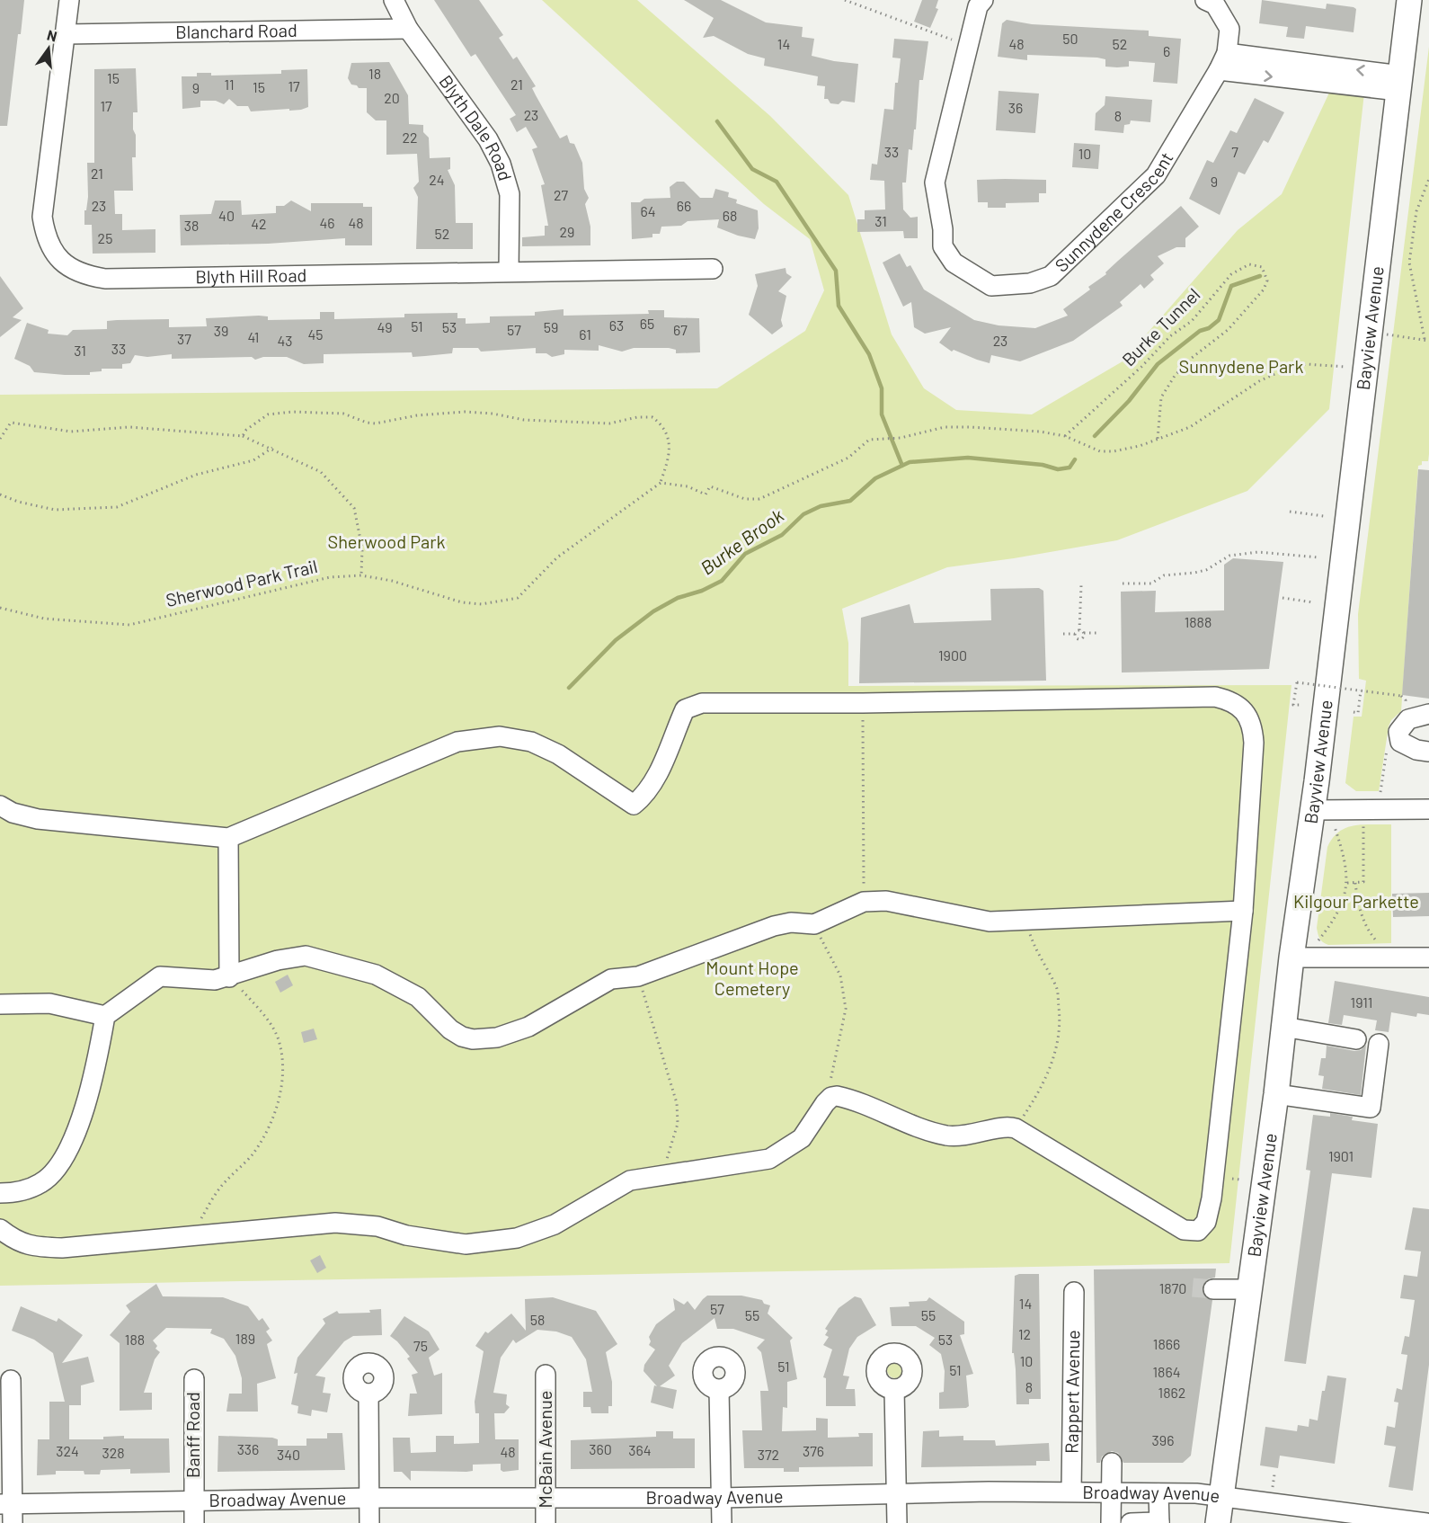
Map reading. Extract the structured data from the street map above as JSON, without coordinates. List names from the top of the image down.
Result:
{
  "streets": {
    "main road": ["Bayview Avenue"],
    "street": [
      "Blanchard Road",
      "Blyth Dale Road",
      "Sunnydene Crescent",
      "Blyth Hill Road",
      "Rappert Avenue",
      "Banff Road",
      "McBain Avenue",
      "Broadway Avenue"
    ],
    "path": ["Burke Tunnel", "Sherwood Park Trail"]
  },
  "crossings": [
    ["Blanchard Road", "Blyth Dale Road"],
    ["Blanchard Road", "Blyth Hill Road"],
    ["Blyth Dale Road", "Blyth Hill Road"],
    ["Bayview Avenue", "Broadway Avenue"],
    ["Rappert Avenue", "Broadway Avenue"],
    ["Banff Road", "Broadway Avenue"],
    ["McBain Avenue", "Broadway Avenue"]
  ],
  "water": ["Burke Brook"],
  "parks": [
    "Sunnydene Park",
    "Sherwood Park",
    "Kilgour Parkette",
    "Mount Hope Cemetery"
  ],
  "house_numbers": [
    "50",
    "14",
    "48",
    "52",
    "6",
    "18",
    "15",
    "11",
    "21",
    "17",
    "15",
    "9",
    "20",
    "17",
    "36",
    "23",
    "8",
    "22",
    "33",
    "7",
    "10",
    "21",
    "24",
    "9",
    "27",
    "23",
    "66",
    "64",
    "40",
    "68",
    "31",
    "46",
    "48",
    "42",
    "38",
    "29",
    "52",
    "25",
    "65",
    "63",
    "51",
    "49",
    "53",
    "59",
    "57",
    "67",
    "39",
    "45",
    "61",
    "41",
    "37",
    "43",
    "23",
    "33",
    "31",
    "1888",
    "1900",
    "1911",
    "1901",
    "1870",
    "14",
    "57",
    "55",
    "55",
    "58",
    "12",
    "189",
    "188",
    "53",
    "1866",
    "75",
    "10",
    "51",
    "51",
    "1864",
    "8",
    "1862",
    "396",
    "336",
    "360",
    "364",
    "324",
    "376",
    "48",
    "328",
    "340",
    "372"
  ],
  "north": "top"
}
